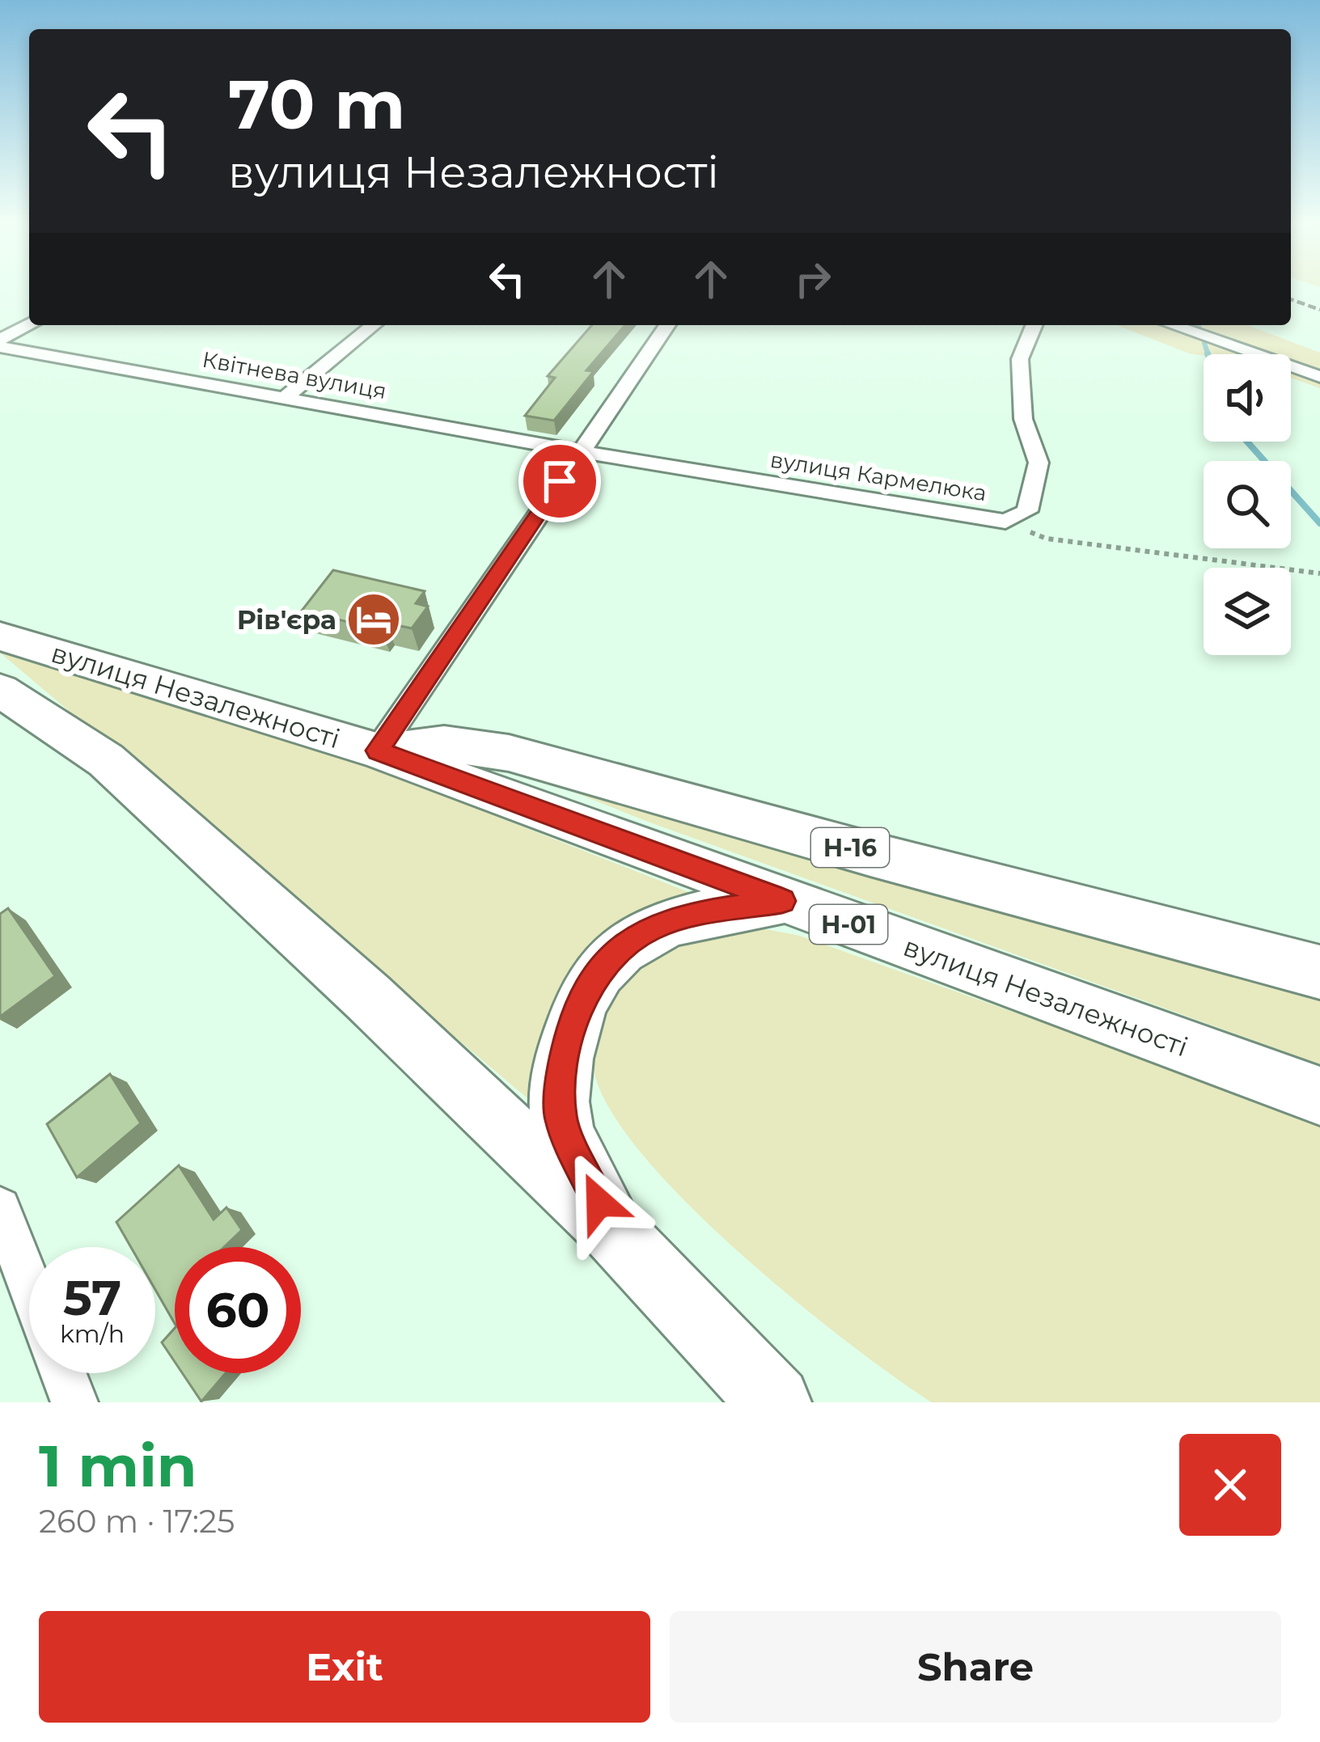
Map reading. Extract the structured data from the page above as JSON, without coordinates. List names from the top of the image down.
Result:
{
  "streets": {
    "main road": ["вулиця Незалежності", "Н-16", "Н-01"],
    "street": ["Квітнева вулиця", "вулиця Кармелюка"]
  },
  "crossings": [
    ["Квітнева вулиця", "вулиця Кармелюка"],
    ["вулиця Незалежності", "Н-16"]
  ],
  "places": {
    "hotel": ["Рів'єра"]
  },
  "page": {
    "turn": ["70 m", "вулиця Незалежності"],
    "speed": "57 km/h",
    "limit": "60",
    "heading": ["1 min", "260 m · 17:25"],
    "buttons": ["Exit", "Share"]
  }
}
